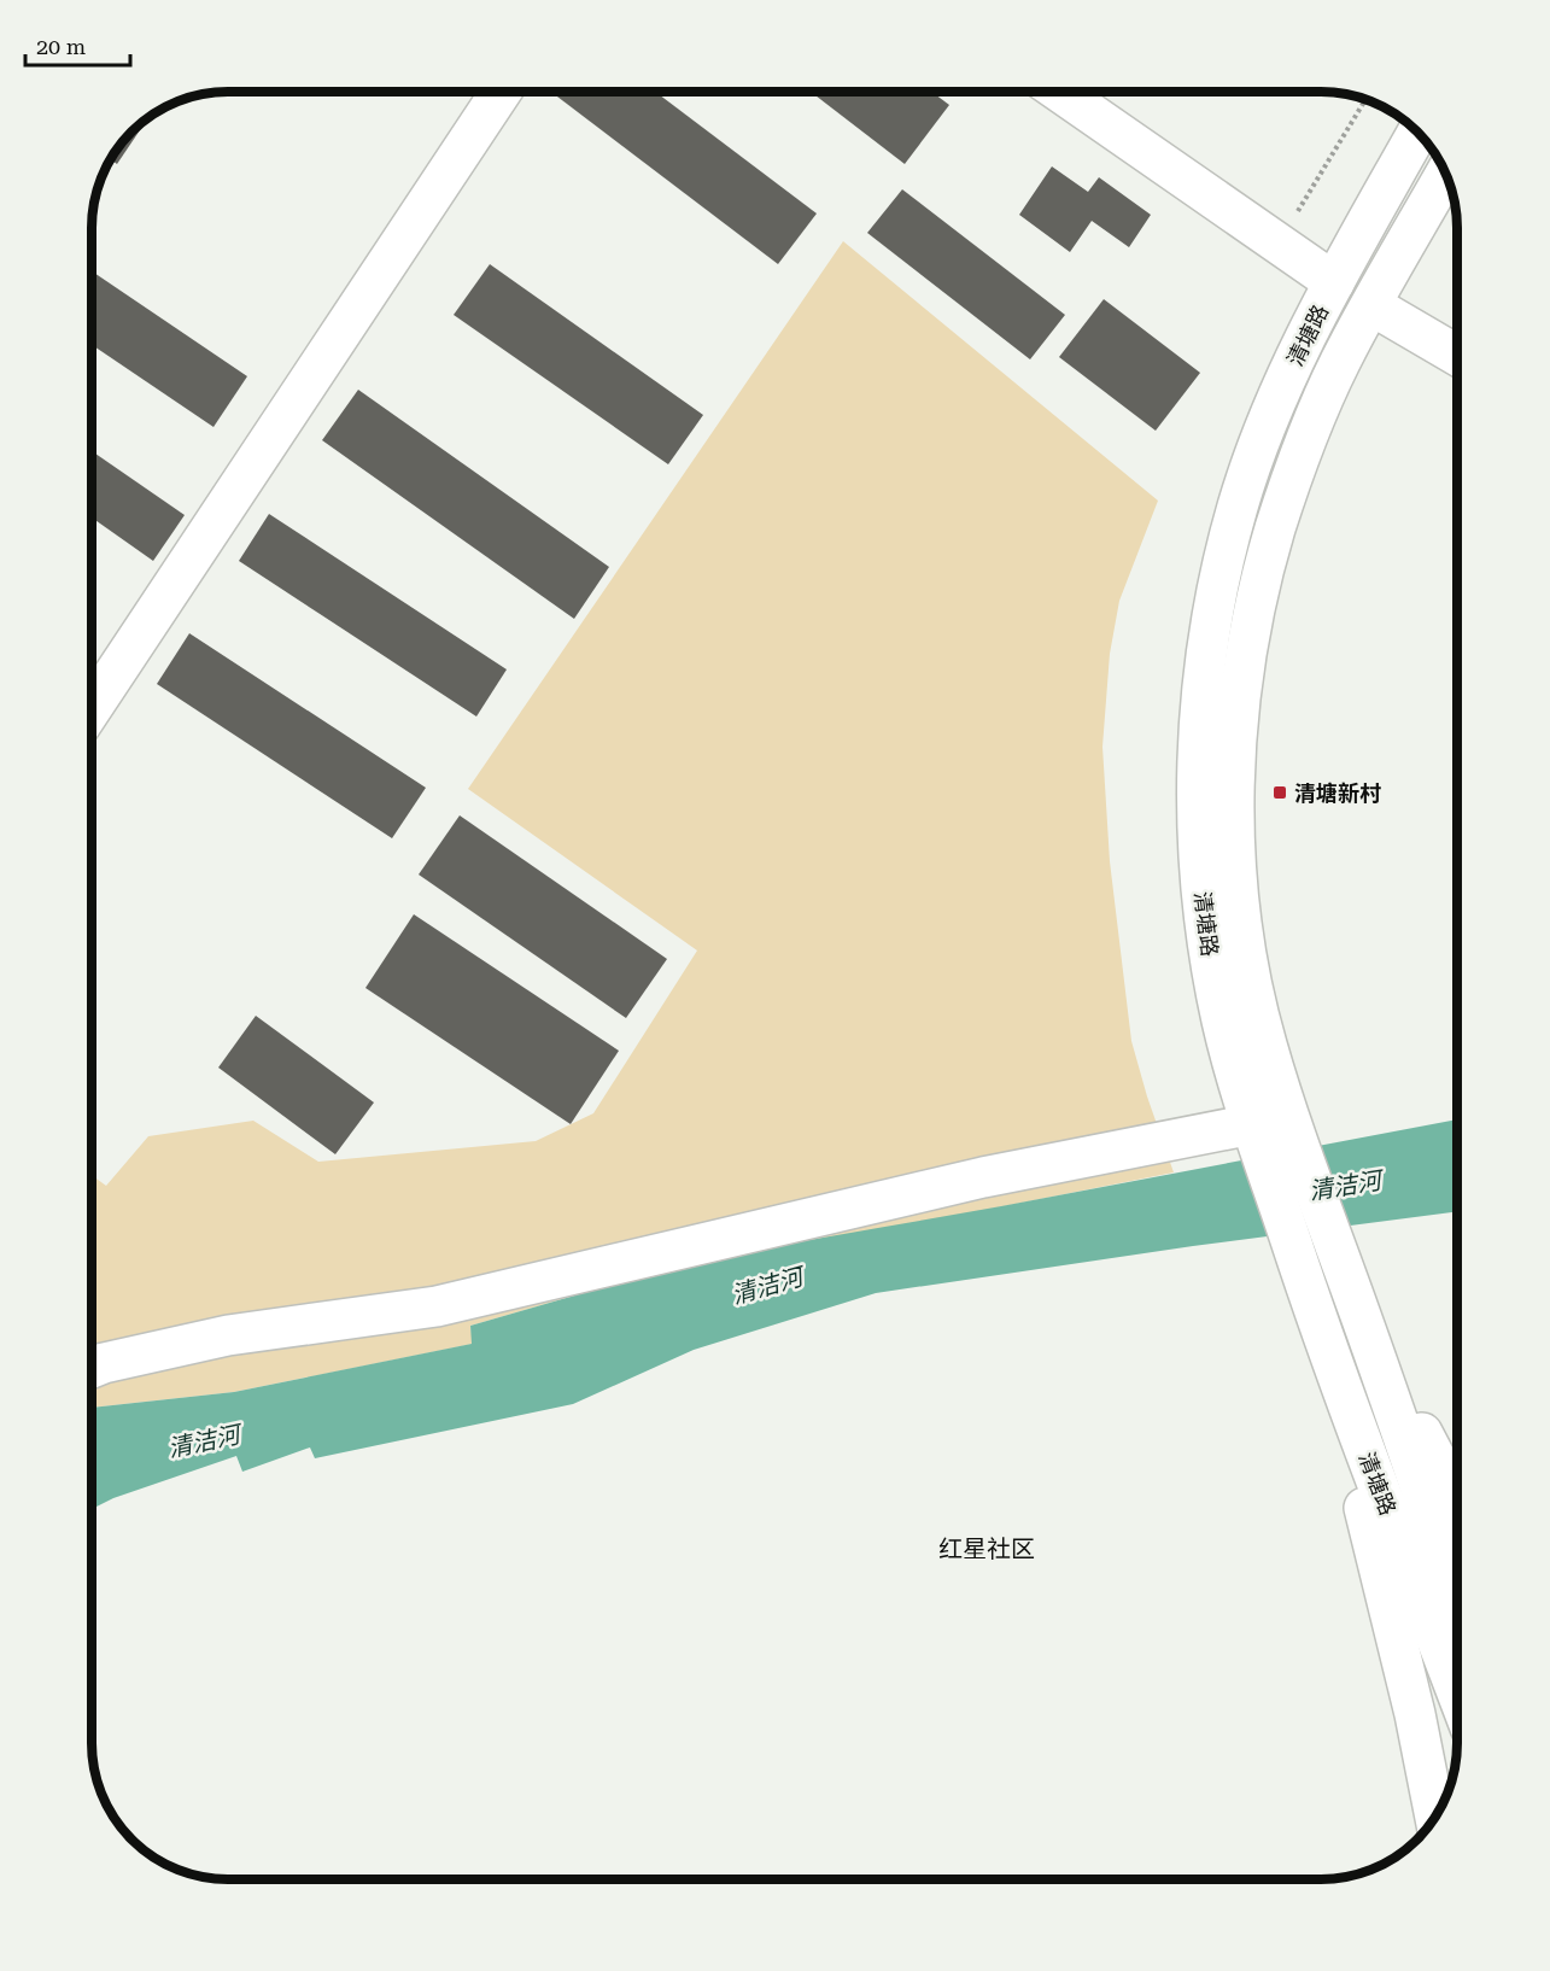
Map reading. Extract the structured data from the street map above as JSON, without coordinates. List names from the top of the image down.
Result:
{
  "streets": {
    "main road": ["清塘路"]
  },
  "districts": ["红星社区"],
  "water": ["清洁河"],
  "places": {
    "transit": ["清塘新村"]
  },
  "scale_bar": "20 m"
}
